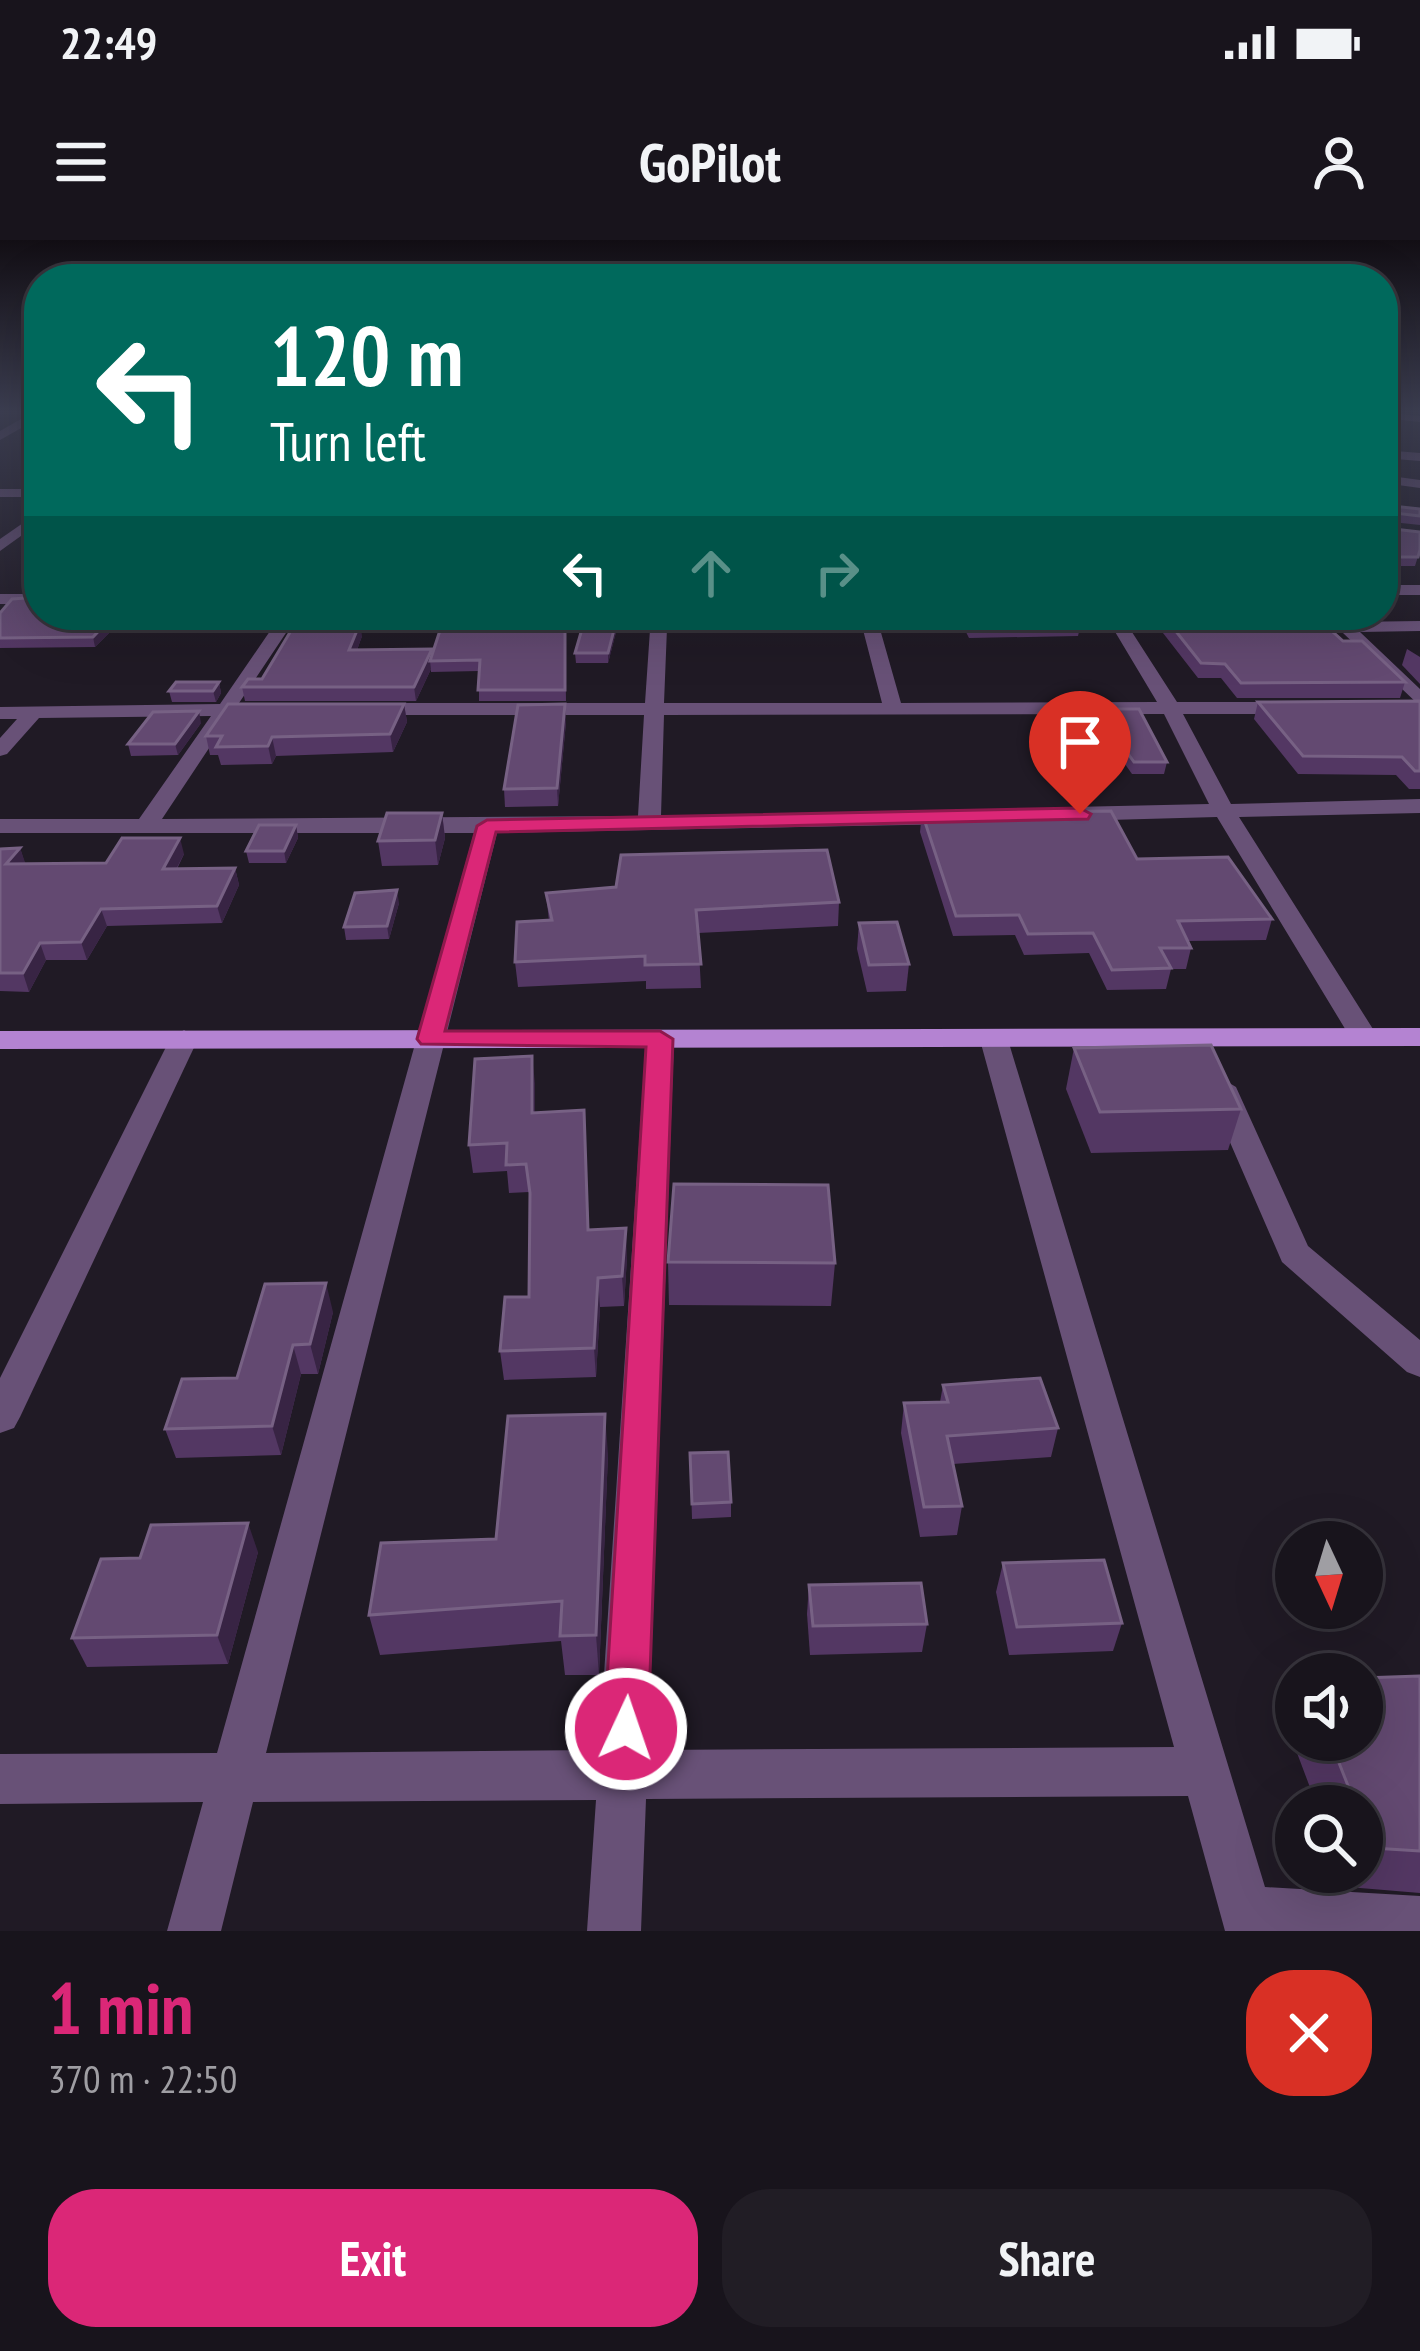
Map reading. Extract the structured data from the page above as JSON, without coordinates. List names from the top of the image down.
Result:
{
  "north": "bottom",
  "page": {
    "status": "22:49",
    "header": "GoPilot",
    "turn": ["120 m", "Turn left"],
    "heading": ["1 min", "370 m · 22:50"],
    "buttons": ["Exit", "Share"]
  }
}
